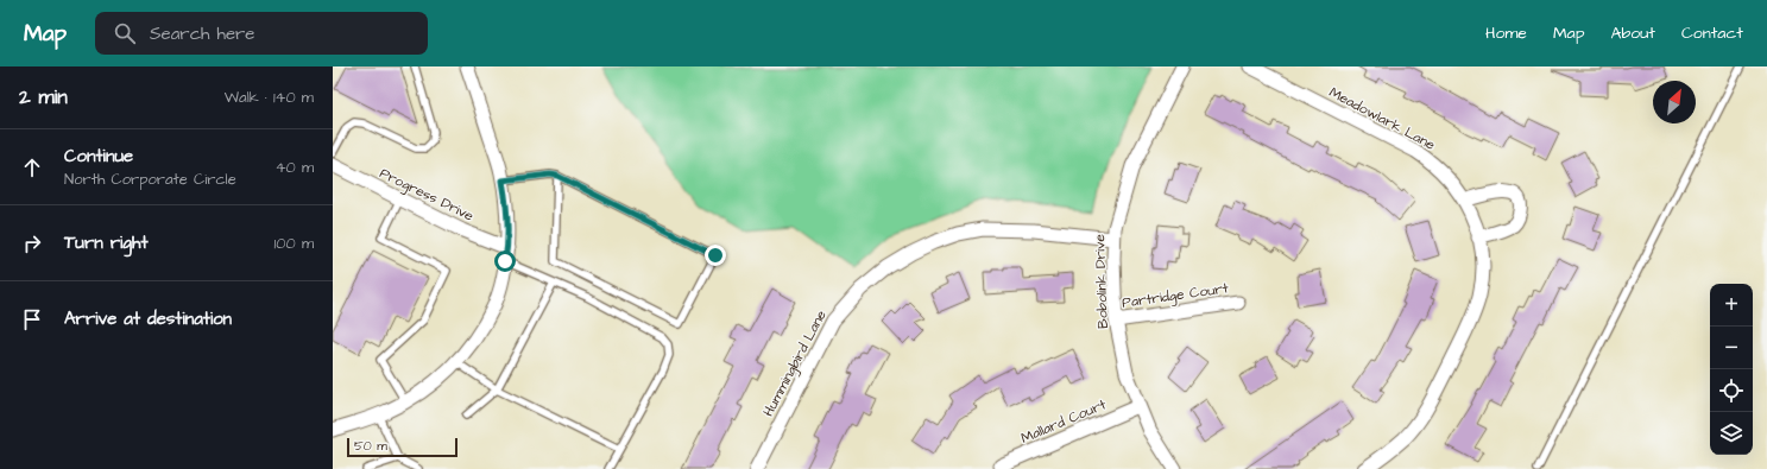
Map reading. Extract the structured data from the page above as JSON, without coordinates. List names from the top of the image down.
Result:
{
  "streets": {
    "street": [
      "Meadowlark Lane",
      "Progress Drive",
      "Bobolink Drive",
      "Partridge Court",
      "Hummingbird Lane",
      "Mallard Court"
    ]
  },
  "crossings": [
    ["Bobolink Drive", "Partridge Court"],
    ["Bobolink Drive", "Hummingbird Lane"],
    ["Bobolink Drive", "Mallard Court"]
  ],
  "scale_bar": "50 m",
  "north": "top right",
  "page": {
    "header": "Map",
    "search": "Search here",
    "nav": [
      "Home",
      "Map",
      "About",
      "Contact"
    ],
    "heading": ["2 min", "Walk · 140 m"],
    "list": [
      ["Continue", "North Corporate Circle", "40 m"],
      ["Turn right", "100 m"],
      "Arrive at destination"
    ],
    "map_buttons": ["+", "−"],
    "scale": "50 m"
  }
}
